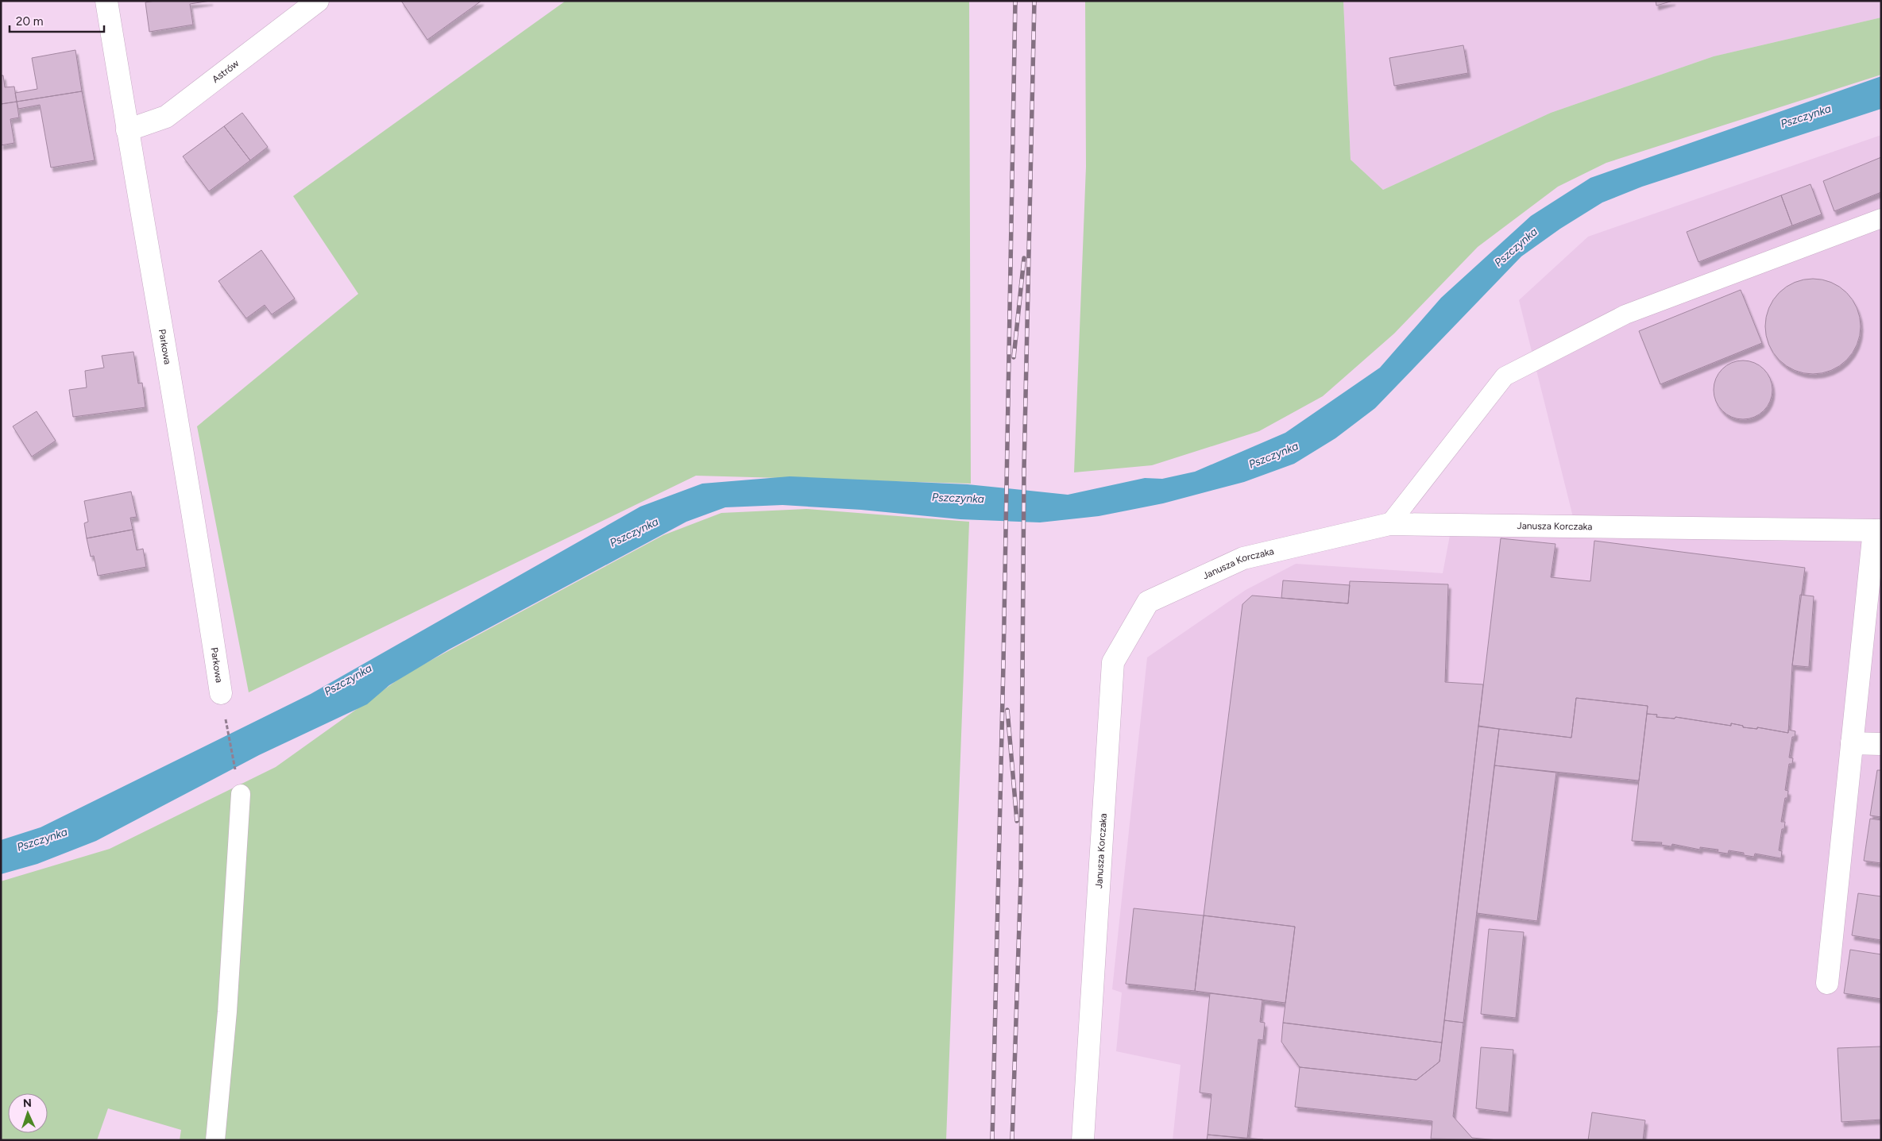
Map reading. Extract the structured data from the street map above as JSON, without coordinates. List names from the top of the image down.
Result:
{
  "streets": {
    "street": ["Astrów", "Parkowa", "Janusza Korczaka"]
  },
  "crossings": [
    ["Astrów", "Parkowa"]
  ],
  "water": ["Pszczynka"],
  "scale_bar": "20 m",
  "north": "top"
}
